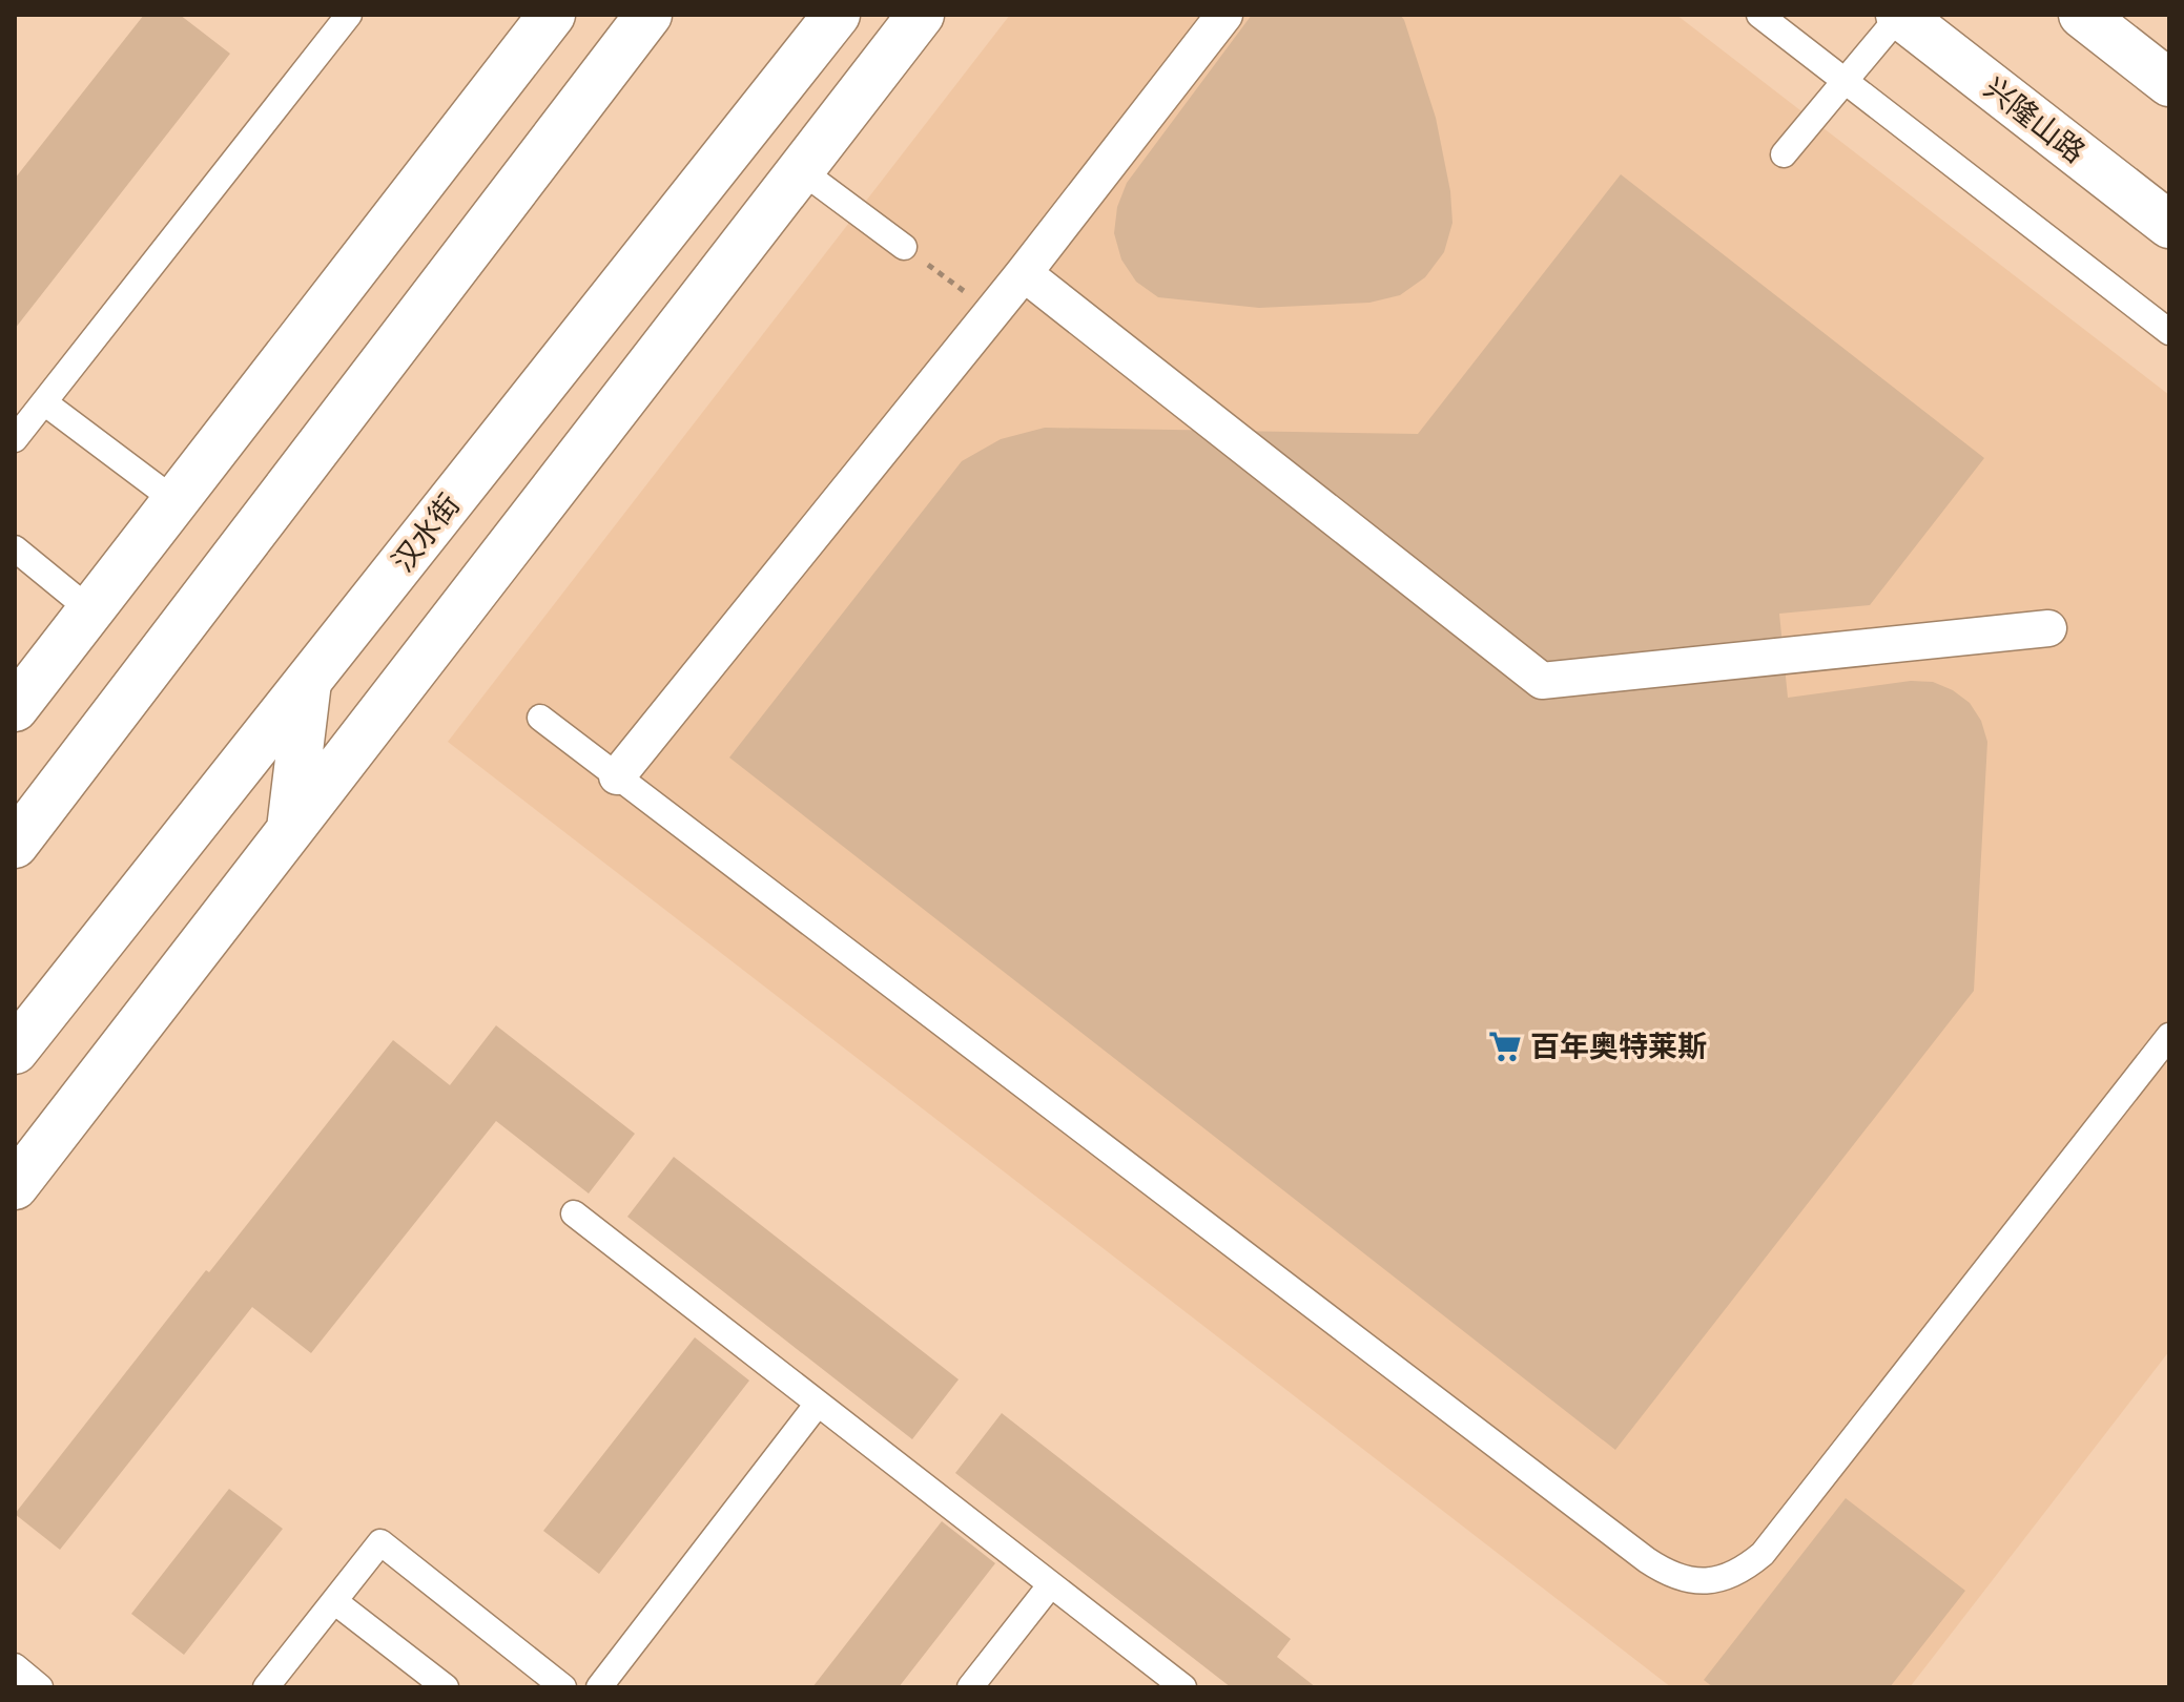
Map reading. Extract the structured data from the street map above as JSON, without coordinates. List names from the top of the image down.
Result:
{
  "streets": {
    "street": ["兴隆山路", "汉水街"]
  },
  "places": {
    "supermarket": ["百年奥特莱斯"]
  }
}
